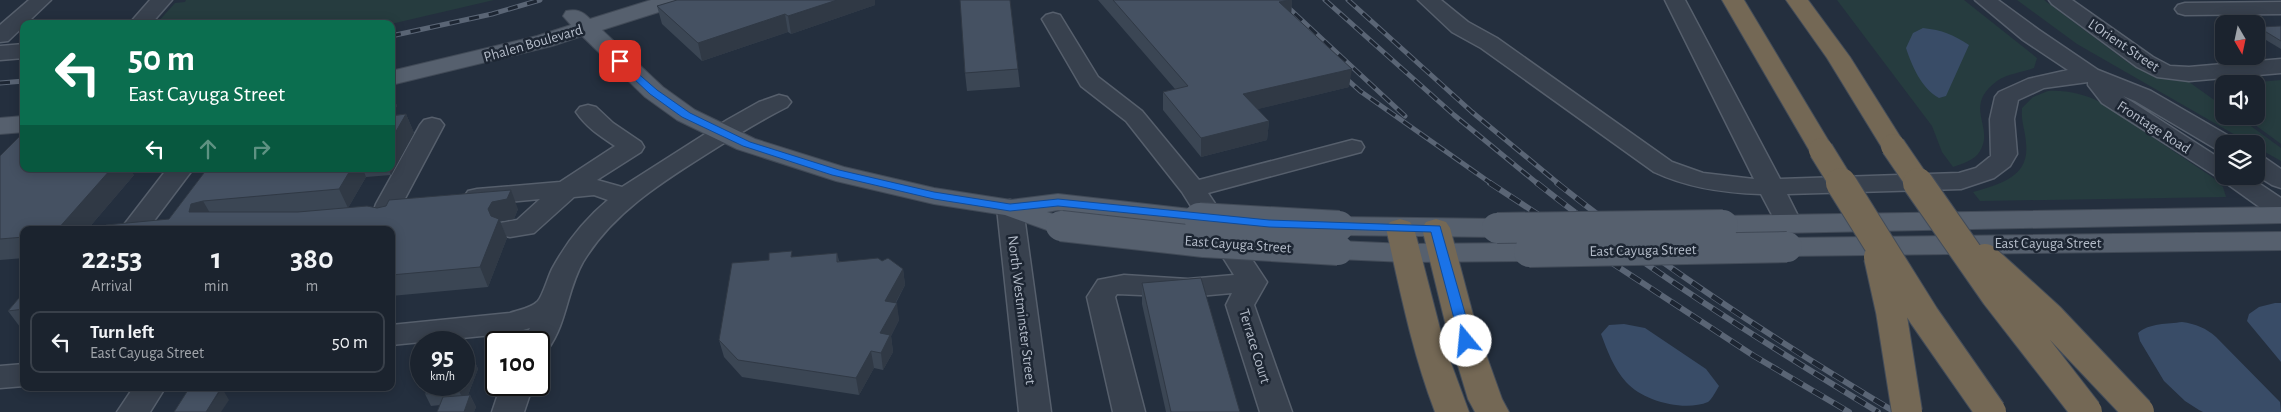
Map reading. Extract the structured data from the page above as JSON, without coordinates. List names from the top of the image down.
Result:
{
  "streets": {
    "main road": ["Phalen Boulevard", "East Cayuga Street"],
    "street": [
      "L'Orient Street",
      "Frontage Road",
      "North Westminster Street",
      "Terrace Court"
    ]
  },
  "crossings": [
    ["Phalen Boulevard", "East Cayuga Street"],
    ["East Cayuga Street", "North Westminster Street"]
  ],
  "north": "bottom",
  "page": {
    "turn": ["50 m", "East Cayuga Street"],
    "eta": [
      "22:53",
      "Arrival",
      "1",
      "min",
      "380",
      "m"
    ],
    "list": [
      {
        "name": "Turn left",
        "note": "East Cayuga Street",
        "value": "50 m"
      }
    ],
    "speed": "95 km/h",
    "limit": "100"
  }
}
